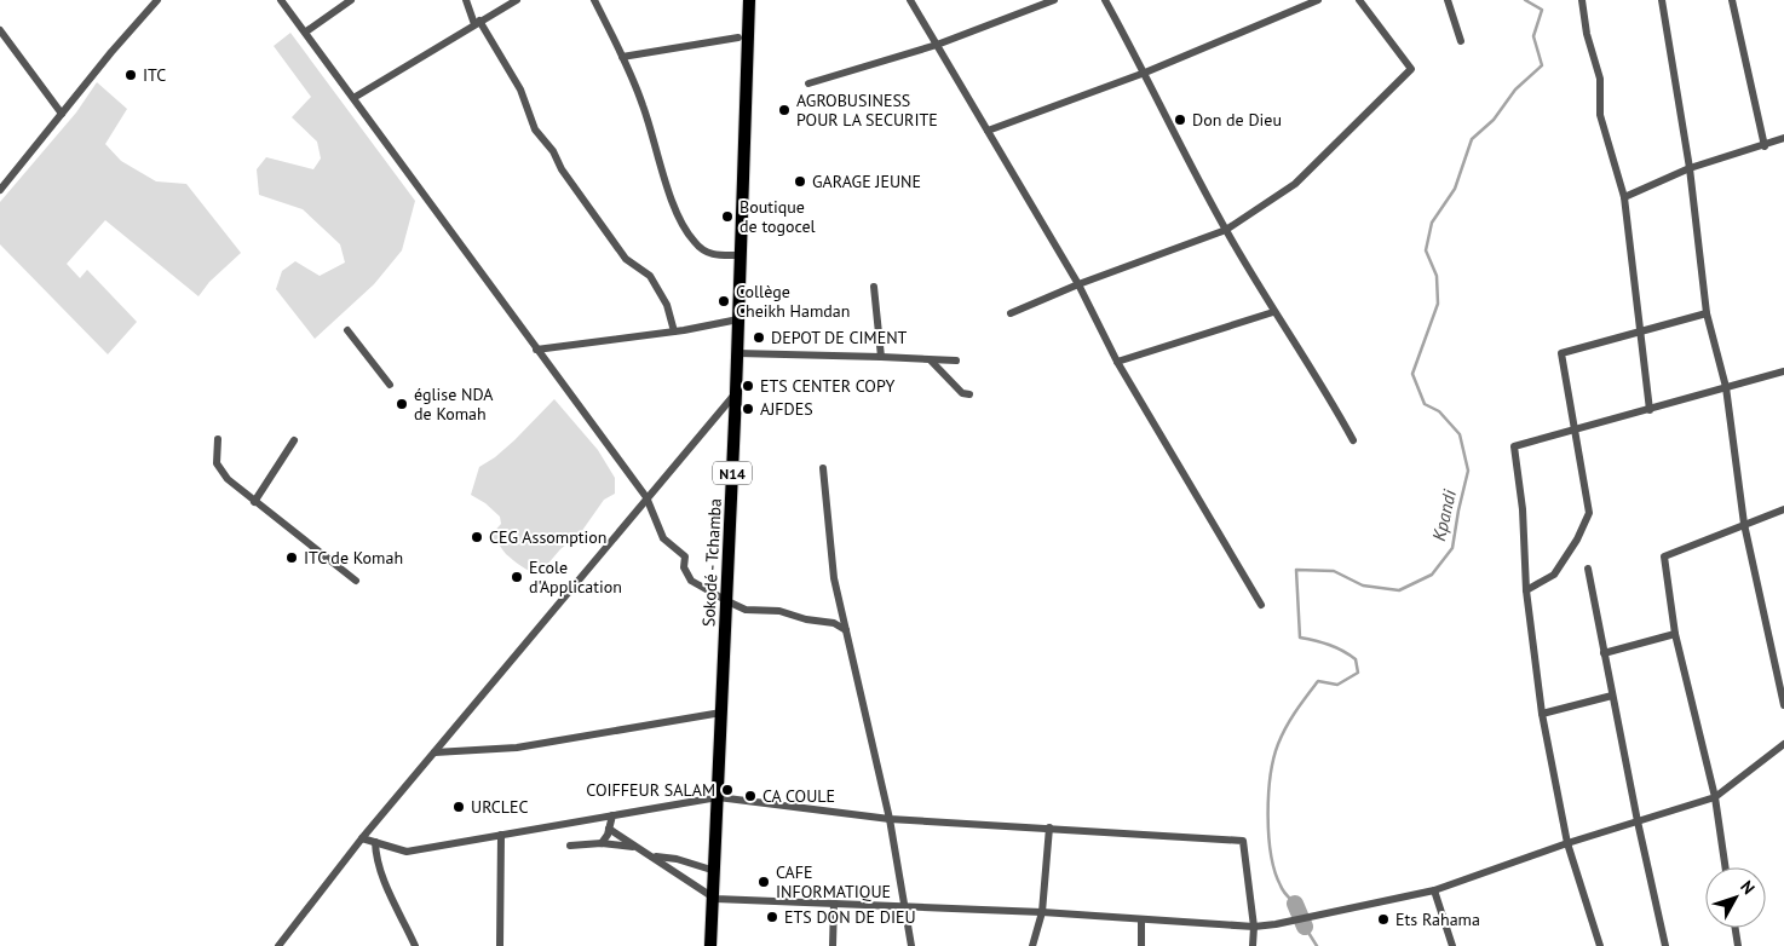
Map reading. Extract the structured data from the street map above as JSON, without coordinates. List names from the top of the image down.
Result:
{
  "streets": {
    "main road": ["N14", "Sokodé - Tchamba"]
  },
  "water": ["Kpandi"],
  "places": [
    "ITC",
    "AGROBUSINESS POUR LA SECURITE",
    "Don de Dieu",
    "GARAGE JEUNE",
    "Boutique de togocel",
    "Collège Cheikh Hamdan",
    "DEPOT DE CIMENT",
    "ETS CENTER COPY",
    "église NDA de Komah",
    "AJFDES",
    "CEG Assomption",
    "ITC de Komah",
    "Ecole d'Application",
    "COIFFEUR SALAM",
    "CA COULE",
    "URCLEC",
    "CAFE INFORMATIQUE",
    "ETS DON DE DIEU",
    "Ets Rahama"
  ],
  "north": "top right"
}
